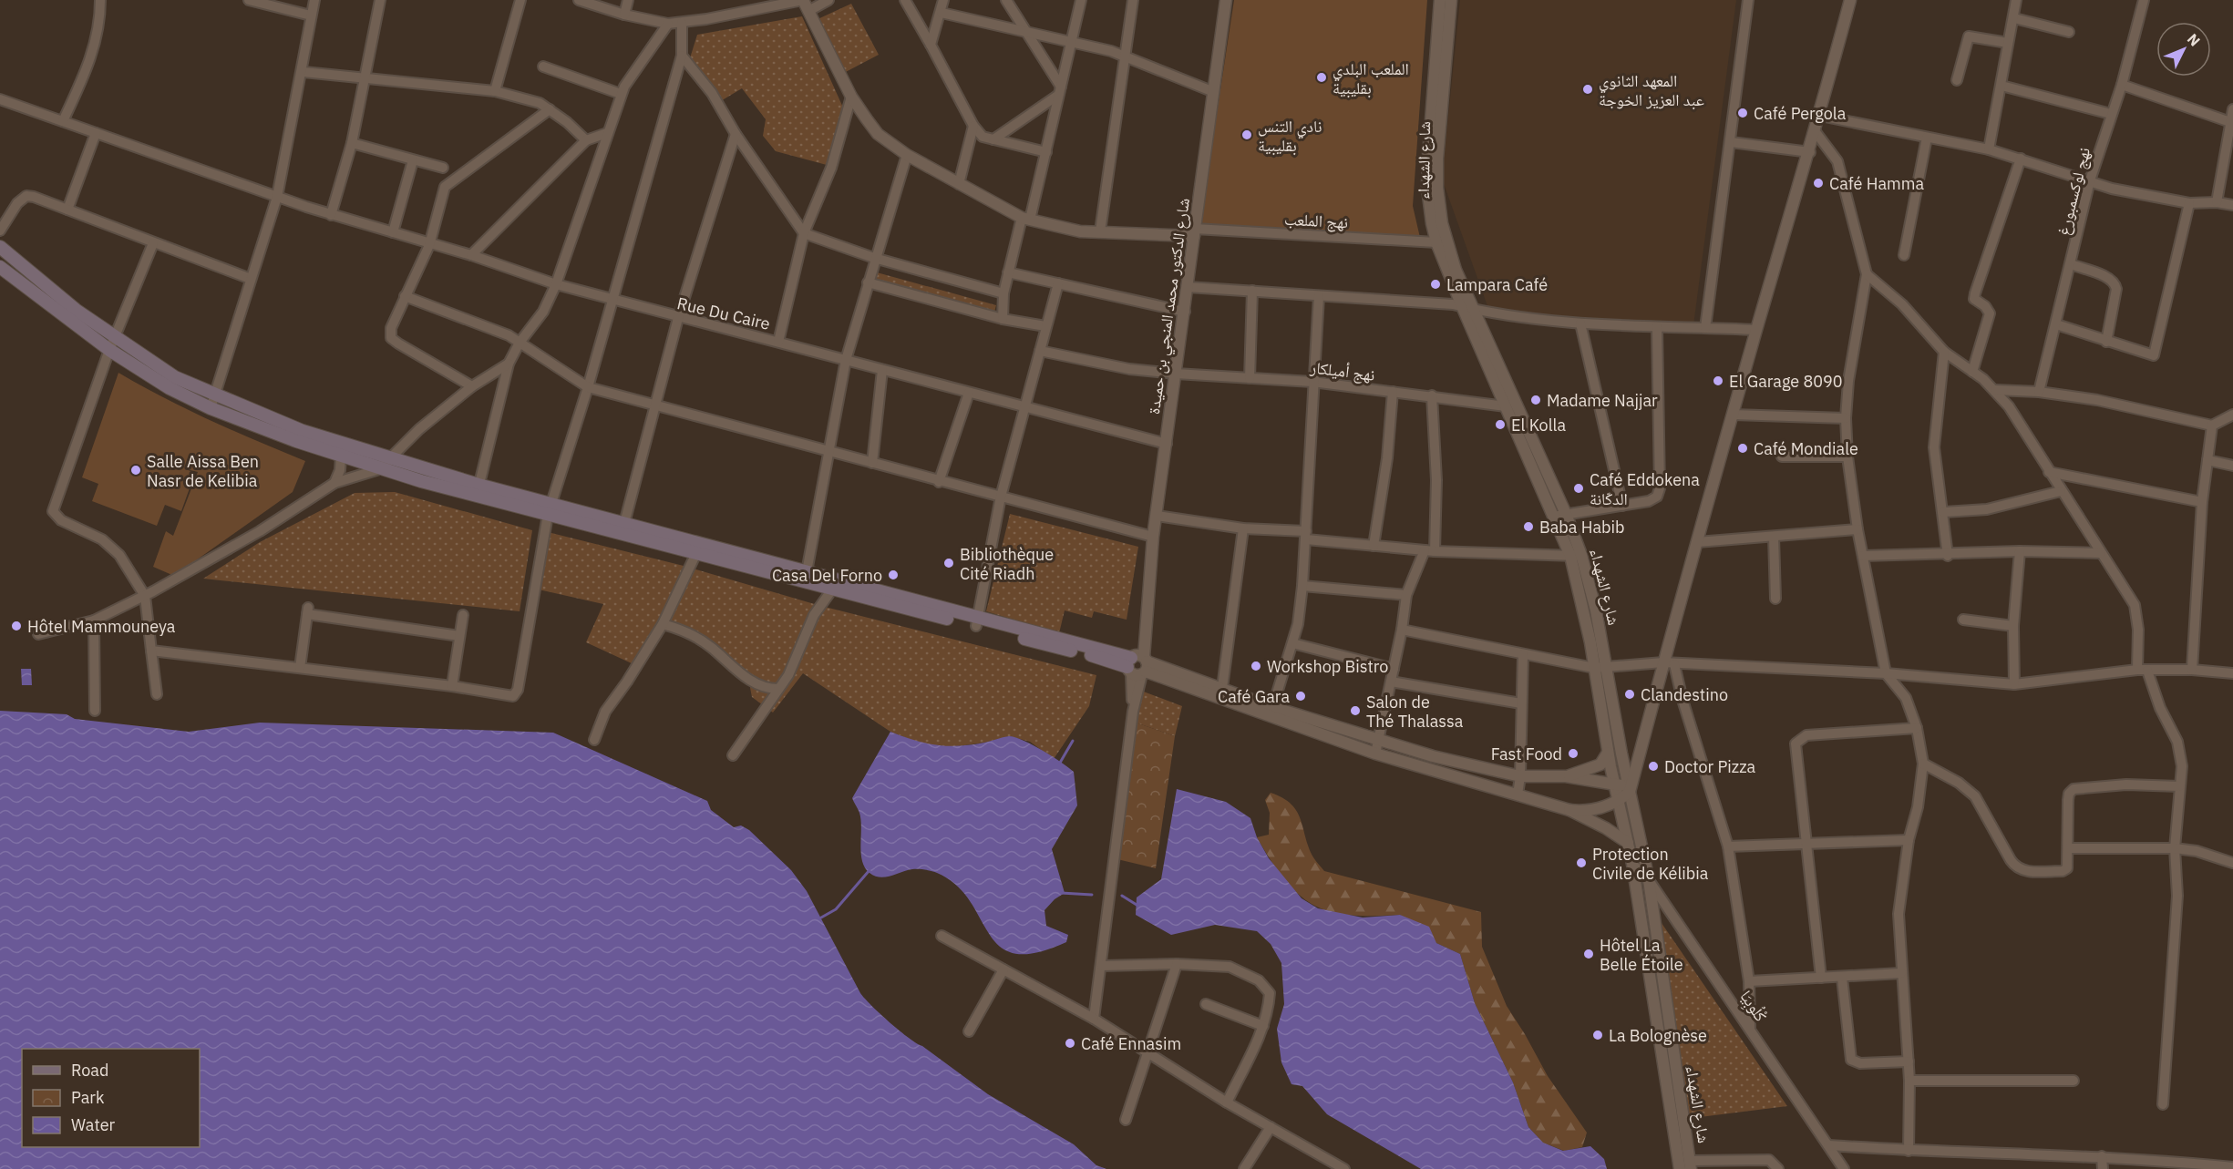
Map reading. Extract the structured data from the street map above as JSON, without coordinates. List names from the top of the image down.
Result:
{
  "streets": {
    "street": [
      "شارع الشهداء",
      "نهج لوكسمبورغ",
      "نهج الملعب",
      "شارع الدكتور محمد المنجي بن حميدة",
      "Rue Du Caire",
      "نهج أميلكار",
      "كْلُوبِيَا"
    ]
  },
  "crossings": [
    ["شارع الشهداء", "نهج الملعب"],
    ["شارع الشهداء", "نهج أميلكار"],
    ["شارع الشهداء", "كْلُوبِيَا"],
    ["نهج الملعب", "شارع الدكتور محمد المنجي بن حميدة"],
    ["شارع الدكتور محمد المنجي بن حميدة", "Rue Du Caire"],
    ["شارع الدكتور محمد المنجي بن حميدة", "نهج أميلكار"]
  ],
  "places": [
    "الملعب البلدي بقليبية",
    "المعهد الثانوي عبد العزيز الخوجة",
    "Café Pergola",
    "نادي التنس بقليبية",
    "Café Hamma",
    "Lampara Café",
    "El Garage 8090",
    "Madame Najjar",
    "El Kolla",
    "Café Mondiale",
    "Salle Aissa Ben Nasr de Kelibia",
    "Café Eddokena الدكّانة",
    "Baba Habib",
    "Bibliothèque Cité Riadh",
    "Casa Del Forno",
    "Hôtel Mammouneya",
    "Workshop Bistro",
    "Clandestino",
    "Café Gara",
    "Salon de Thé Thalassa",
    "Fast Food",
    "Doctor Pizza",
    "Protection Civile de Kélibia",
    "Hôtel La Belle Étoile",
    "La Bolognèse",
    "Café Ennasim"
  ],
  "legend": ["Road", "Park", "Water"],
  "north": "top right"
}
